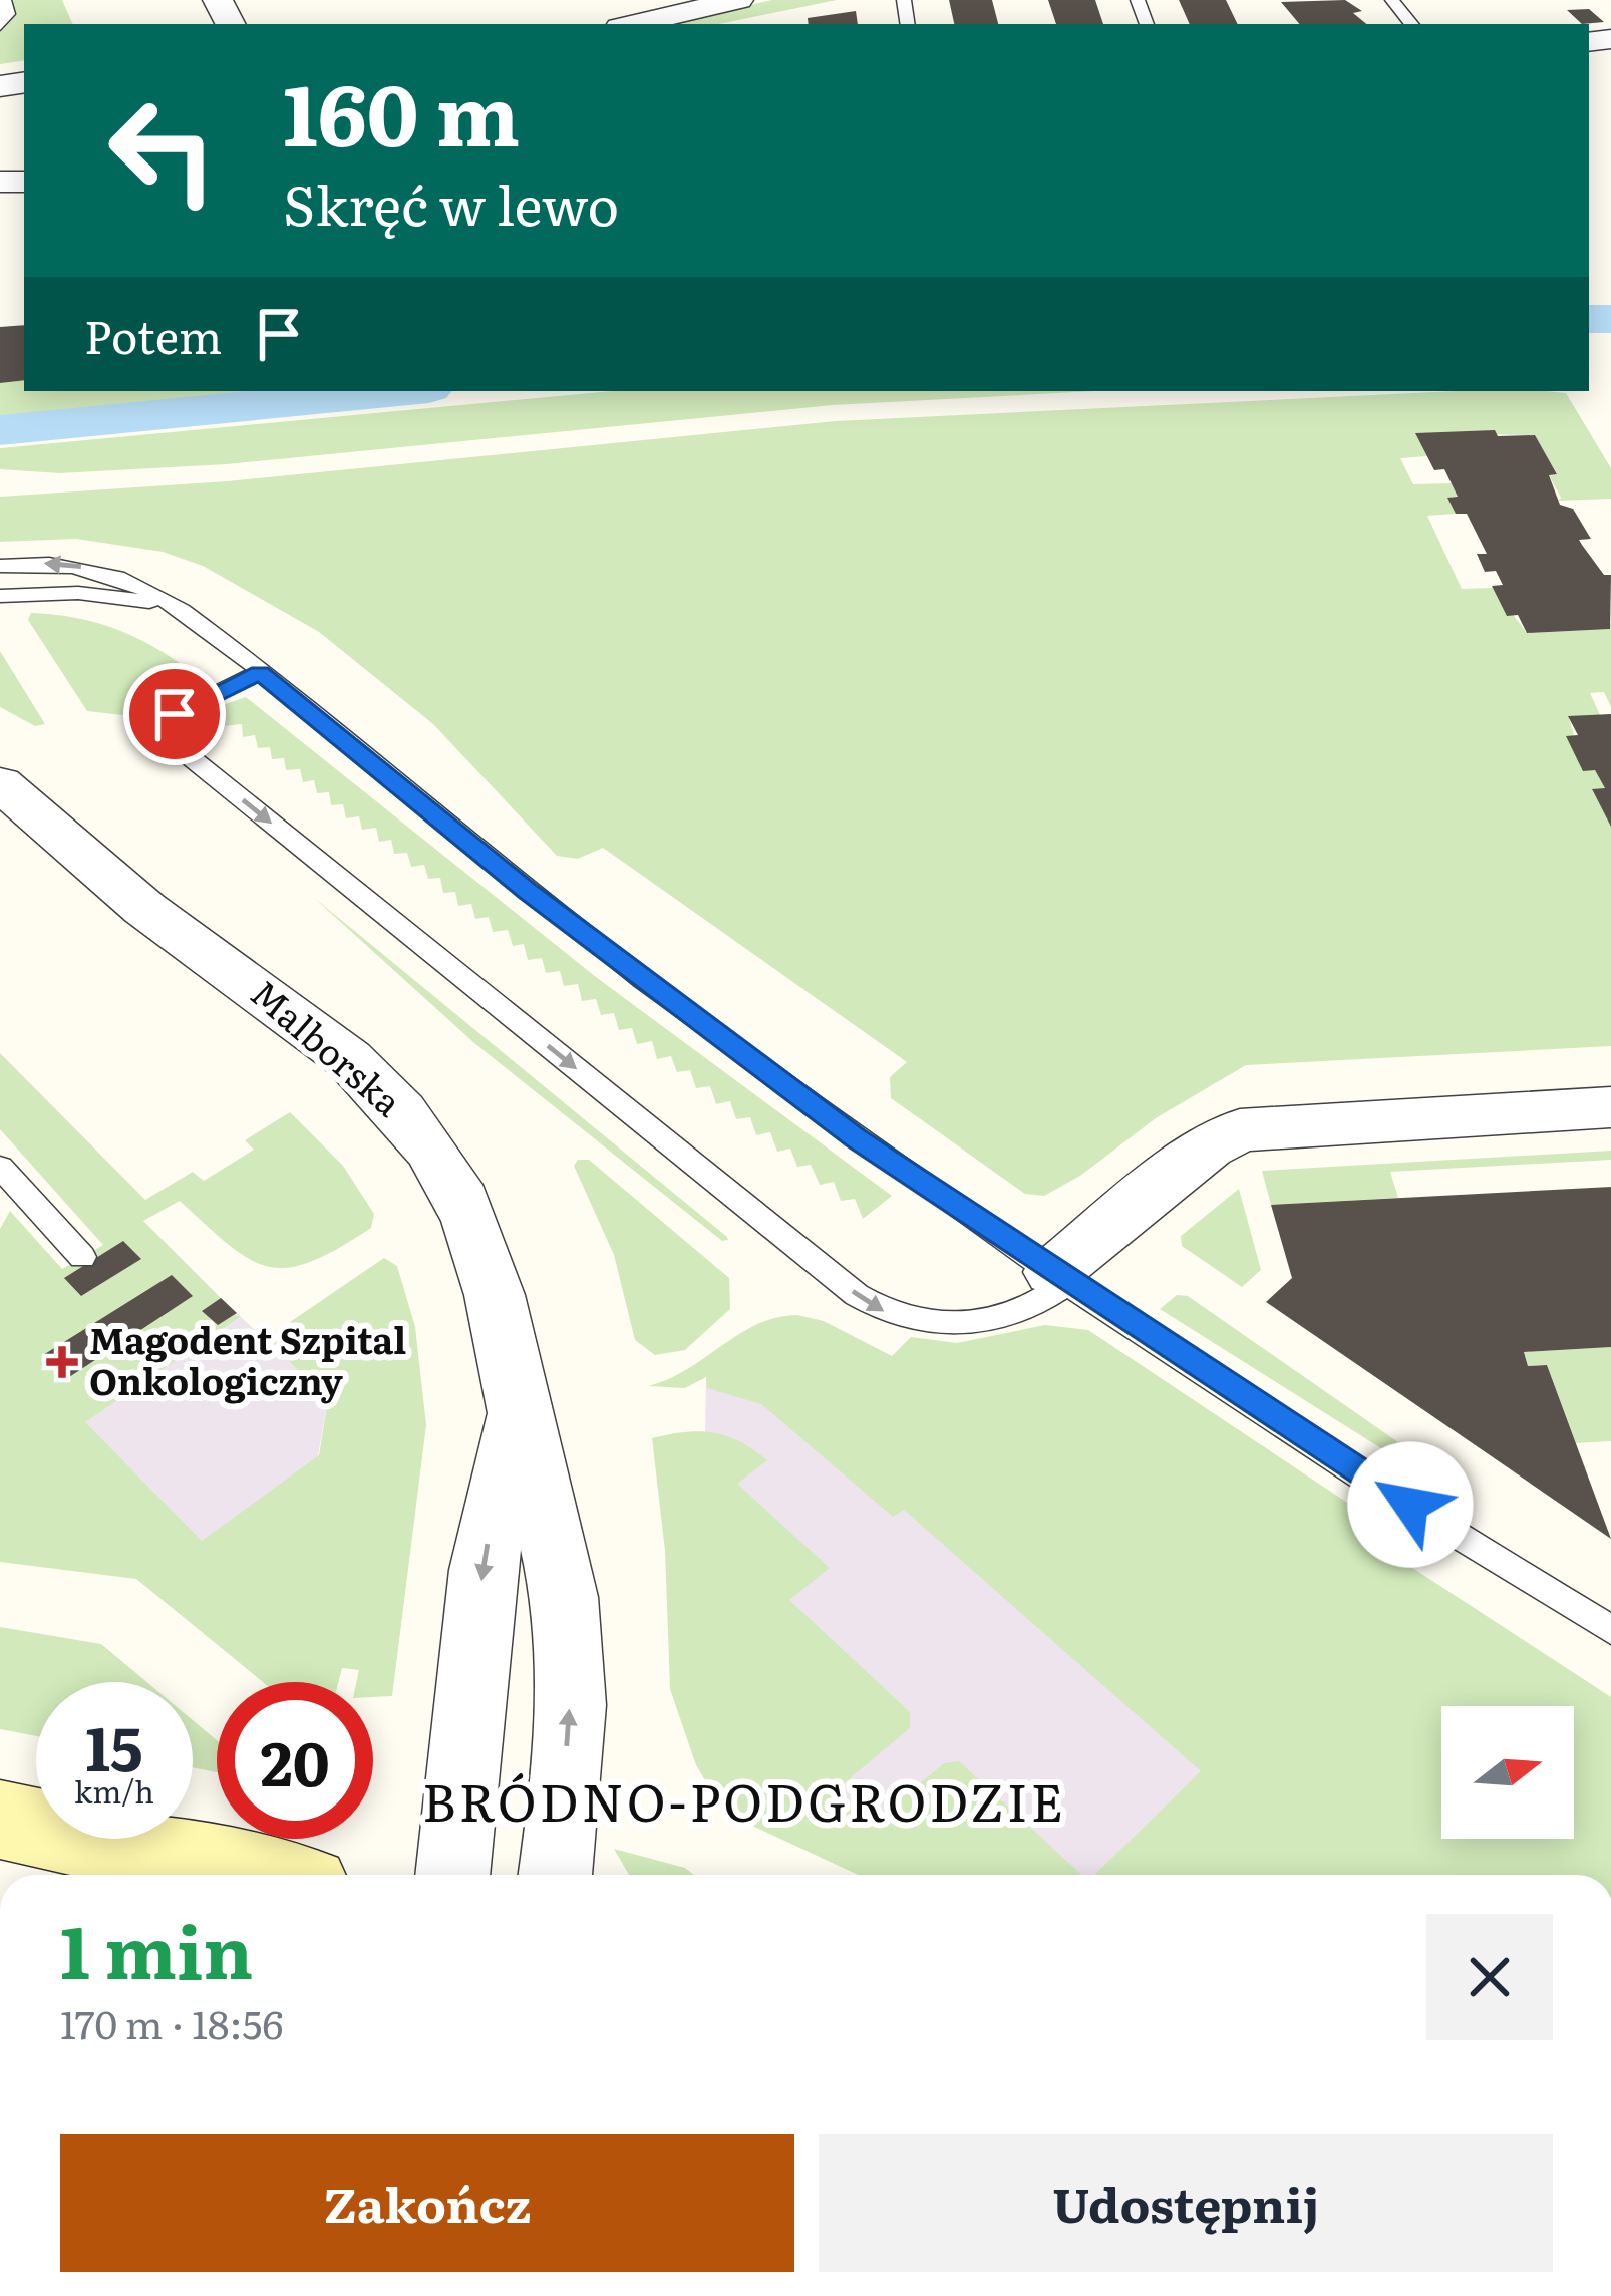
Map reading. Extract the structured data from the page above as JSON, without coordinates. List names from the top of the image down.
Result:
{
  "streets": {
    "street": ["Malborska"]
  },
  "districts": ["BRÓDNO-PODGRODZIE"],
  "places": {
    "health": ["Magodent Szpital Onkologiczny"]
  },
  "north": "right",
  "page": {
    "turn": ["160 m", "Skręć w lewo"],
    "then": "Potem",
    "speed": "15 km/h",
    "limit": "20",
    "heading": ["1 min", "170 m · 18:56"],
    "buttons": ["Zakończ", "Udostępnij"]
  }
}
